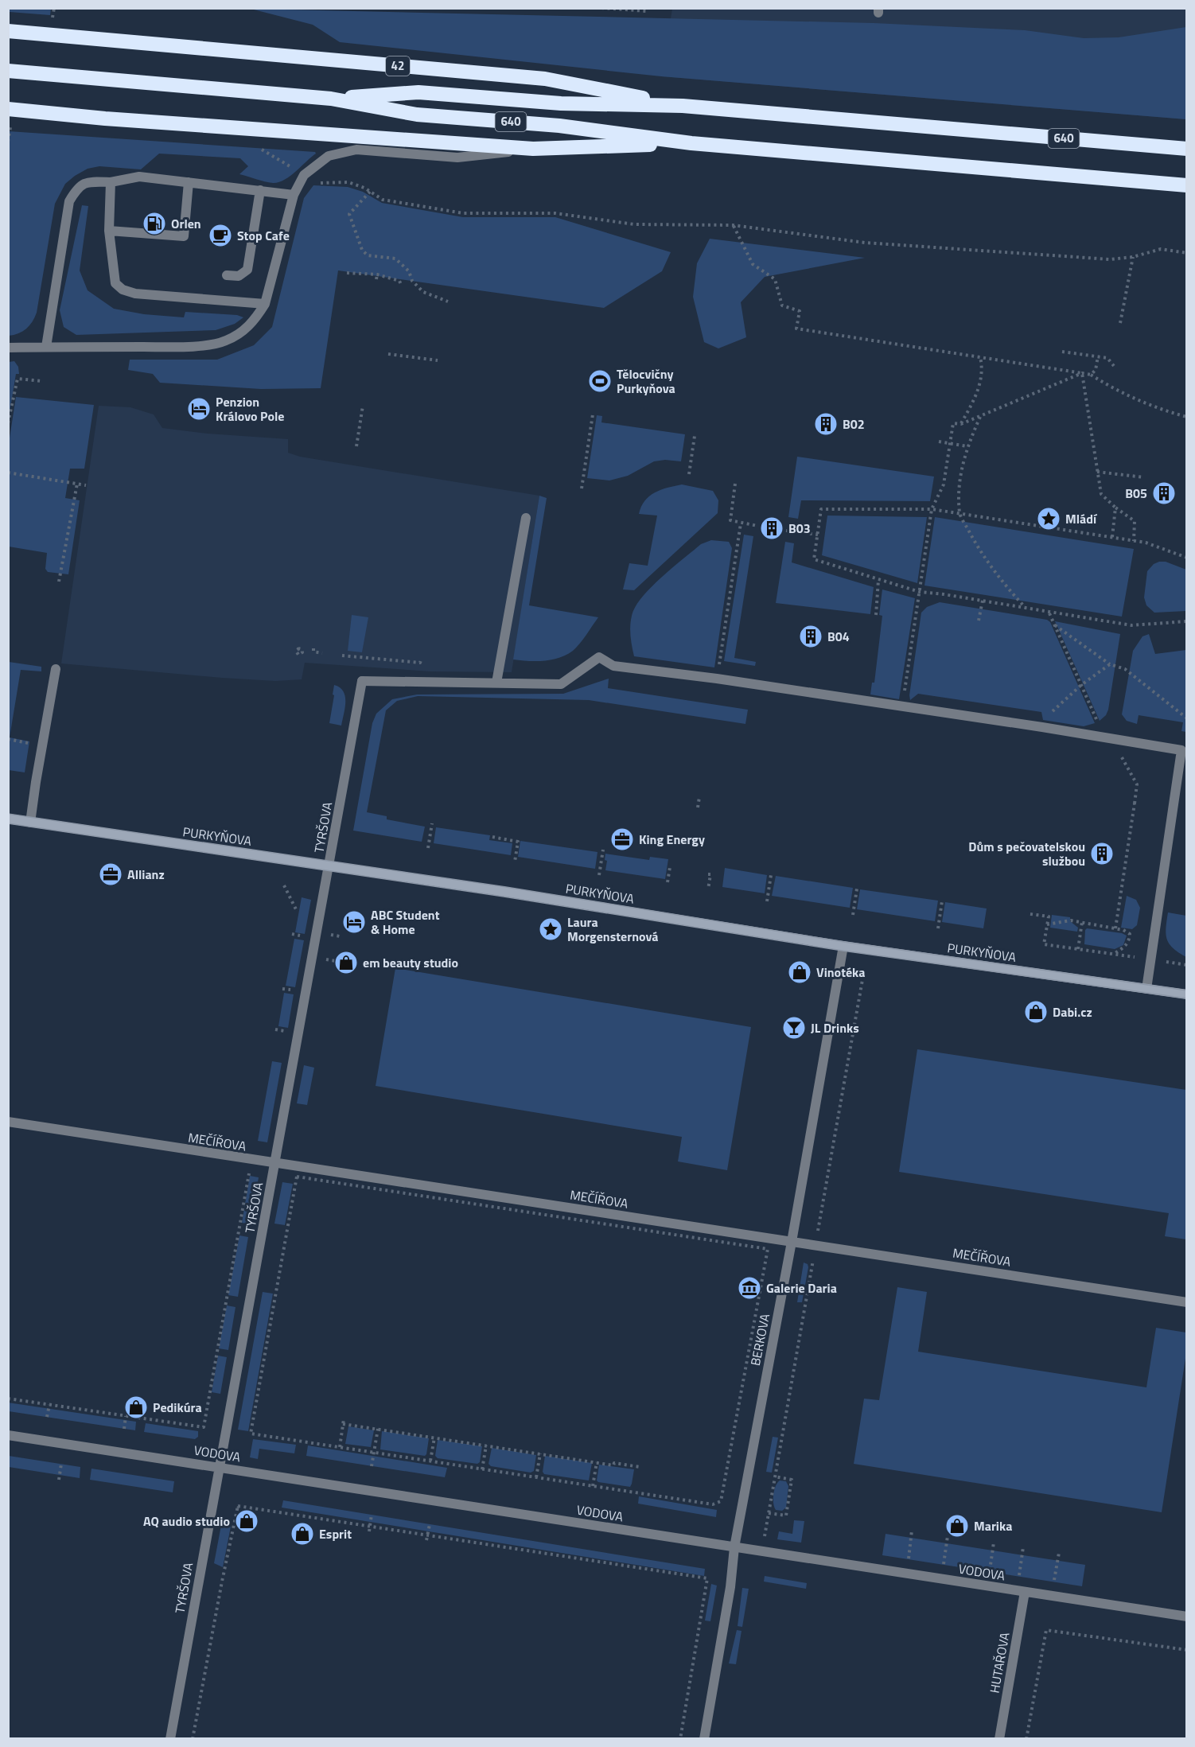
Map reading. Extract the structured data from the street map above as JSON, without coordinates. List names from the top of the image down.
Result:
{
  "streets": {
    "highway": ["42", "640"],
    "street": [
      "TYRŠOVA",
      "PURKYŇOVA",
      "MEČÍŘOVA",
      "BERKOVA",
      "VODOVA",
      "HUTAŘOVA"
    ]
  },
  "crossings": [
    ["42", "640"],
    ["TYRŠOVA", "PURKYŇOVA"],
    ["TYRŠOVA", "MEČÍŘOVA"],
    ["TYRŠOVA", "VODOVA"],
    ["PURKYŇOVA", "BERKOVA"],
    ["MEČÍŘOVA", "BERKOVA"],
    ["BERKOVA", "VODOVA"],
    ["VODOVA", "HUTAŘOVA"]
  ],
  "places": {
    "fuel station": ["Orlen"],
    "cafe": ["Stop Cafe"],
    "sports": ["Tělocvičny Purkyňova"],
    "hotel": ["Penzion Královo Pole", "ABC Student & Home"],
    "building": [
      "B02",
      "B05",
      "B03",
      "B04",
      "Dům s pečovatelskou službou"
    ],
    "place": ["Mládí", "Laura Morgensternová"],
    "office": ["King Energy", "Allianz"],
    "shop": [
      "em beauty studio",
      "Vinotéka",
      "Dabi.cz",
      "Pedikúra",
      "AQ audio studio",
      "Marika",
      "Esprit"
    ],
    "bar": ["JL Drinks"],
    "museum": ["Galerie Daria"]
  }
}
